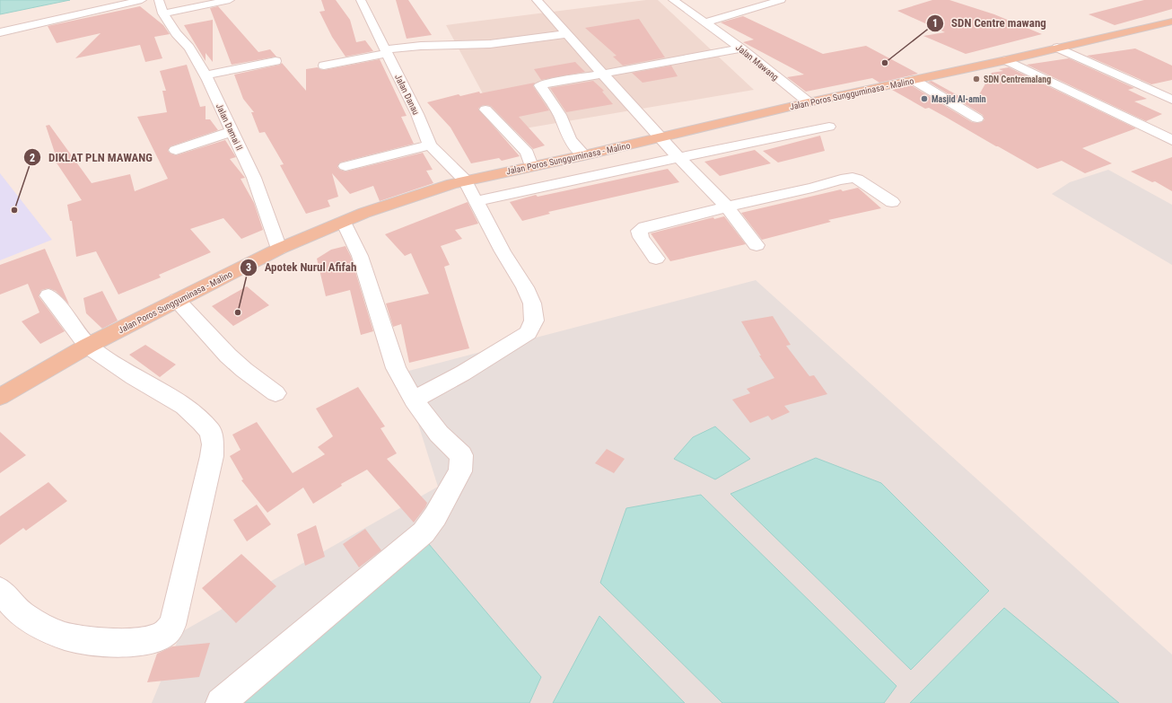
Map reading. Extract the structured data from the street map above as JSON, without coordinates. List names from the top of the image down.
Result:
{
  "streets": {
    "main road": ["Jalan Poros Sungguminasa - Malino"],
    "street": ["Jalan Mawang", "Jalan Danau", "Jalan Damai II"]
  },
  "crossings": [
    ["Jalan Mawang", "Jalan Poros Sungguminasa - Malino"],
    ["Jalan Poros Sungguminasa - Malino", "Jalan Danau"],
    ["Jalan Poros Sungguminasa - Malino", "Jalan Damai II"]
  ],
  "places": [
    "SDN Centre mawang",
    "SDN Centremalang",
    "Masjid Al-amin",
    "DIKLAT PLN MAWANG",
    "Apotek Nurul Afifah"
  ]
}
